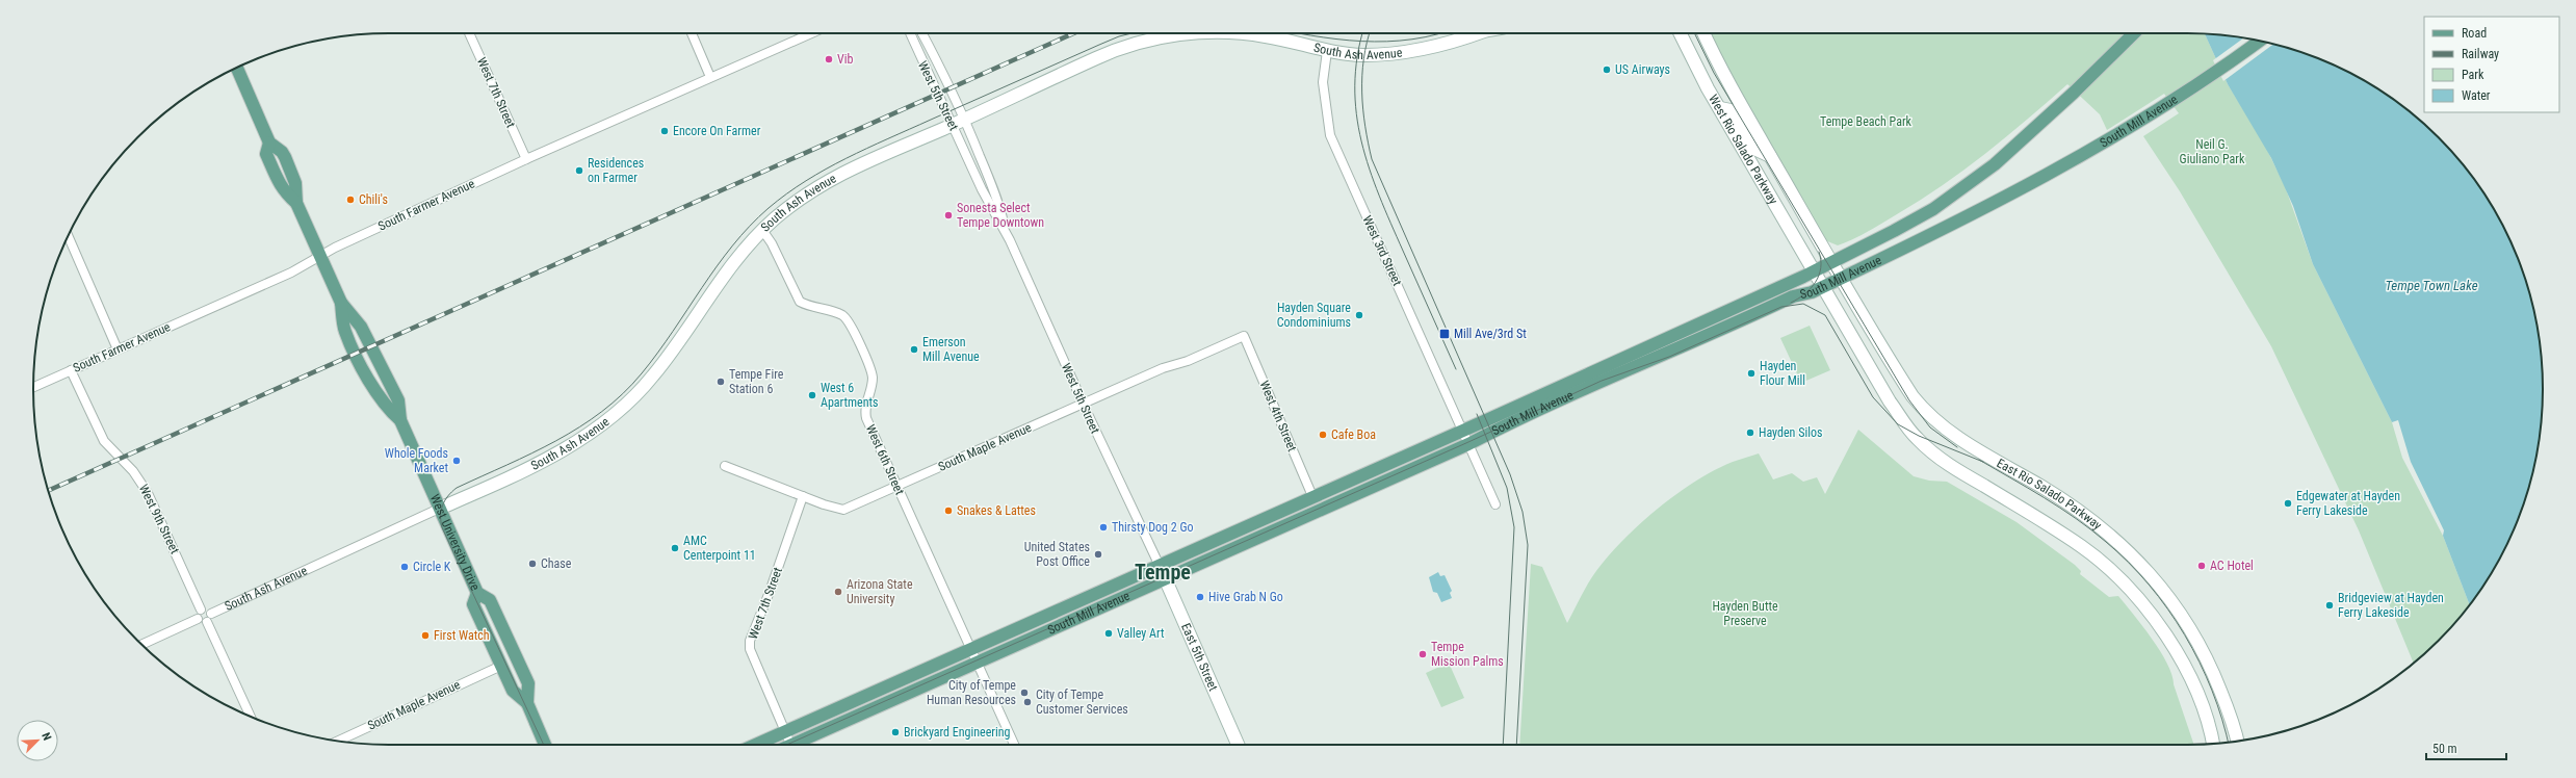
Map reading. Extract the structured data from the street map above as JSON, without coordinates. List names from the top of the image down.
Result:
{
  "streets": {
    "main road": [
      "South Ash Avenue",
      "South Mill Avenue",
      "West Rio Salado Parkway",
      "East Rio Salado Parkway",
      "West University Drive",
      "East 5th Street"
    ],
    "street": [
      "West 7th Street",
      "West 5th Street",
      "South Farmer Avenue",
      "West 3rd Street",
      "West 4th Street",
      "South Maple Avenue",
      "West 6th Street",
      "West 9th Street"
    ]
  },
  "crossings": [
    ["South Ash Avenue", "West 5th Street"],
    ["South Ash Avenue", "West 3rd Street"],
    ["South Ash Avenue", "West 6th Street"],
    ["South Ash Avenue", "West 9th Street"],
    ["South Ash Avenue", "West University Drive"],
    ["West 7th Street", "South Mill Avenue"],
    ["West 7th Street", "South Farmer Avenue"],
    ["West 7th Street", "South Maple Avenue"],
    ["West 5th Street", "South Mill Avenue"],
    ["West 5th Street", "South Maple Avenue"],
    ["West 5th Street", "East 5th Street"],
    ["South Mill Avenue", "West Rio Salado Parkway"],
    ["South Mill Avenue", "West 3rd Street"],
    ["South Mill Avenue", "West 4th Street"],
    ["South Mill Avenue", "West 6th Street"],
    ["South Mill Avenue", "East Rio Salado Parkway"],
    ["South Mill Avenue", "East 5th Street"],
    ["West Rio Salado Parkway", "East Rio Salado Parkway"],
    ["South Farmer Avenue", "West 9th Street"],
    ["South Farmer Avenue", "West University Drive"],
    ["West 4th Street", "South Maple Avenue"],
    ["South Maple Avenue", "West 6th Street"]
  ],
  "districts": ["Tempe"],
  "water": ["Tempe Town Lake"],
  "parks": ["Tempe Beach Park", "Neil G. Giuliano Park", "Hayden Butte Preserve"],
  "places": {
    "other": [
      "Vib",
      "US Airways",
      "Encore On Farmer",
      "Residences on Farmer",
      "Chili's",
      "Sonesta Select Tempe Downtown",
      "Hayden Square Condominiums",
      "Emerson Mill Avenue",
      "Hayden Flour Mill",
      "Tempe Fire Station 6",
      "West 6 Apartments",
      "Hayden Silos",
      "Cafe Boa",
      "Whole Foods Market",
      "Edgewater at Hayden Ferry Lakeside",
      "Snakes & Lattes",
      "Thirsty Dog 2 Go",
      "AMC Centerpoint 11",
      "United States Post Office",
      "Chase",
      "AC Hotel",
      "Circle K",
      "Arizona State University",
      "Hive Grab N Go",
      "Bridgeview at Hayden Ferry Lakeside",
      "Valley Art",
      "First Watch",
      "Tempe Mission Palms",
      "City of Tempe Human Resources",
      "City of Tempe Customer Services",
      "Brickyard Engineering"
    ],
    "transit": ["Mill Ave/3rd St"]
  },
  "legend": [
    "Road",
    "Railway",
    "Park",
    "Water"
  ],
  "scale_bar": "50 m",
  "north": "top right"
}
